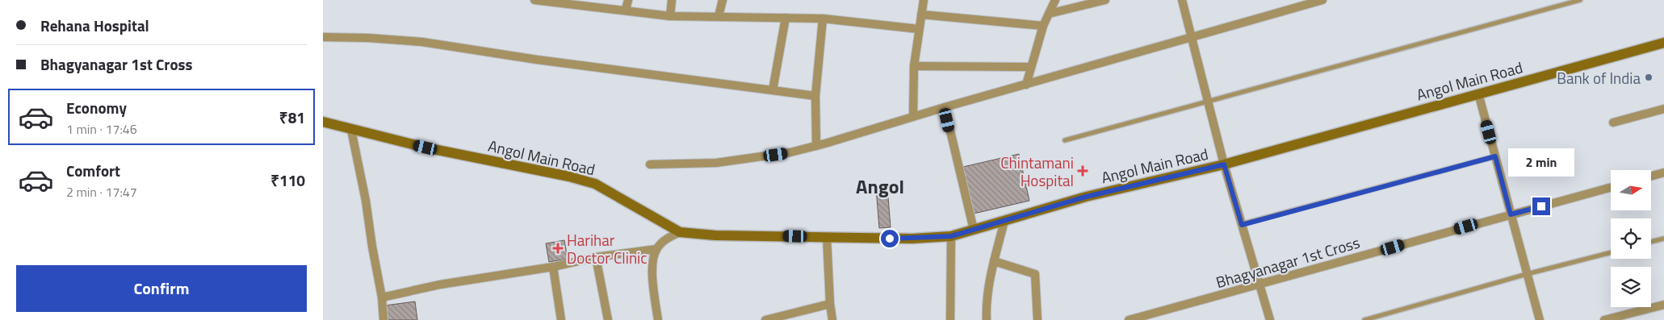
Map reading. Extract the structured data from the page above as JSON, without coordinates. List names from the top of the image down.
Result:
{
  "streets": {
    "street": ["Angol Main Road", "Bhagyanagar 1st Cross"]
  },
  "districts": ["Angol"],
  "places": {
    "other": ["Bank of India"],
    "health": ["Chintamani Hospital", "Harihar Doctor Clinic"]
  },
  "north": "right",
  "page": {
    "banner": ["Rehana Hospital", "Bhagyanagar 1st Cross"],
    "list": [
      {
        "name": "Economy",
        "note": "1 min · 17:46",
        "value": "₹81"
      },
      {
        "name": "Comfort",
        "note": "2 min · 17:47",
        "value": "₹110"
      }
    ],
    "bubble": "2 min",
    "buttons": "Confirm"
  }
}
